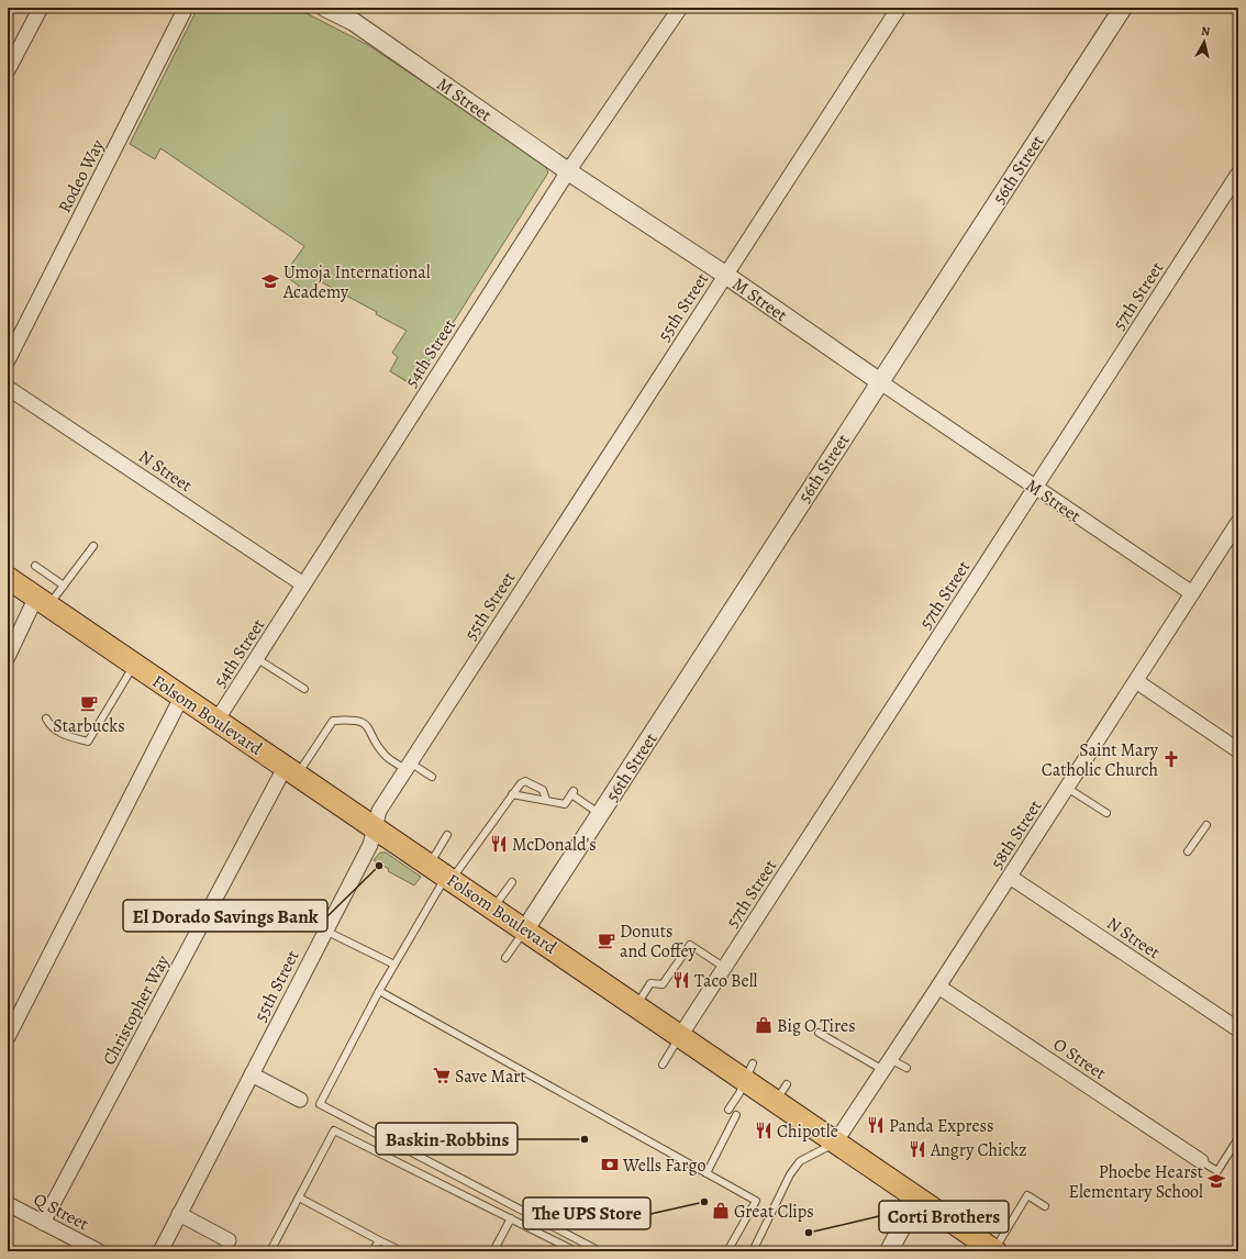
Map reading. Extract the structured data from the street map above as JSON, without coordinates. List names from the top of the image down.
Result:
{
  "streets": {
    "main road": ["Folsom Boulevard"],
    "street": [
      "M Street",
      "56th Street",
      "Rodeo Way",
      "57th Street",
      "55th Street",
      "54th Street",
      "N Street",
      "58th Street",
      "Christopher Way",
      "O Street",
      "Q Street"
    ]
  },
  "crossings": [
    ["M Street", "56th Street"],
    ["M Street", "57th Street"],
    ["M Street", "55th Street"],
    ["M Street", "54th Street"],
    ["M Street", "58th Street"],
    ["56th Street", "Folsom Boulevard"],
    ["57th Street", "Folsom Boulevard"],
    ["55th Street", "Folsom Boulevard"],
    ["54th Street", "N Street"],
    ["54th Street", "Folsom Boulevard"],
    ["N Street", "58th Street"],
    ["Folsom Boulevard", "58th Street"],
    ["Folsom Boulevard", "Christopher Way"],
    ["58th Street", "O Street"],
    ["Christopher Way", "Q Street"]
  ],
  "places": {
    "school or university": ["Umoja International Academy", "Phoebe Hearst Elementary School"],
    "cafe": ["Starbucks", "Donuts and Coffey"],
    "church": ["Saint Mary Catholic Church"],
    "restaurant": [
      "McDonald's",
      "Taco Bell",
      "Panda Express",
      "Chipotle",
      "Angry Chickz"
    ],
    "other": [
      "El Dorado Savings Bank",
      "Baskin-Robbins",
      "The UPS Store",
      "Corti Brothers"
    ],
    "shop": ["Big O Tires", "Great Clips"],
    "supermarket": ["Save Mart"],
    "bank": ["Wells Fargo"]
  },
  "north": "top"
}
